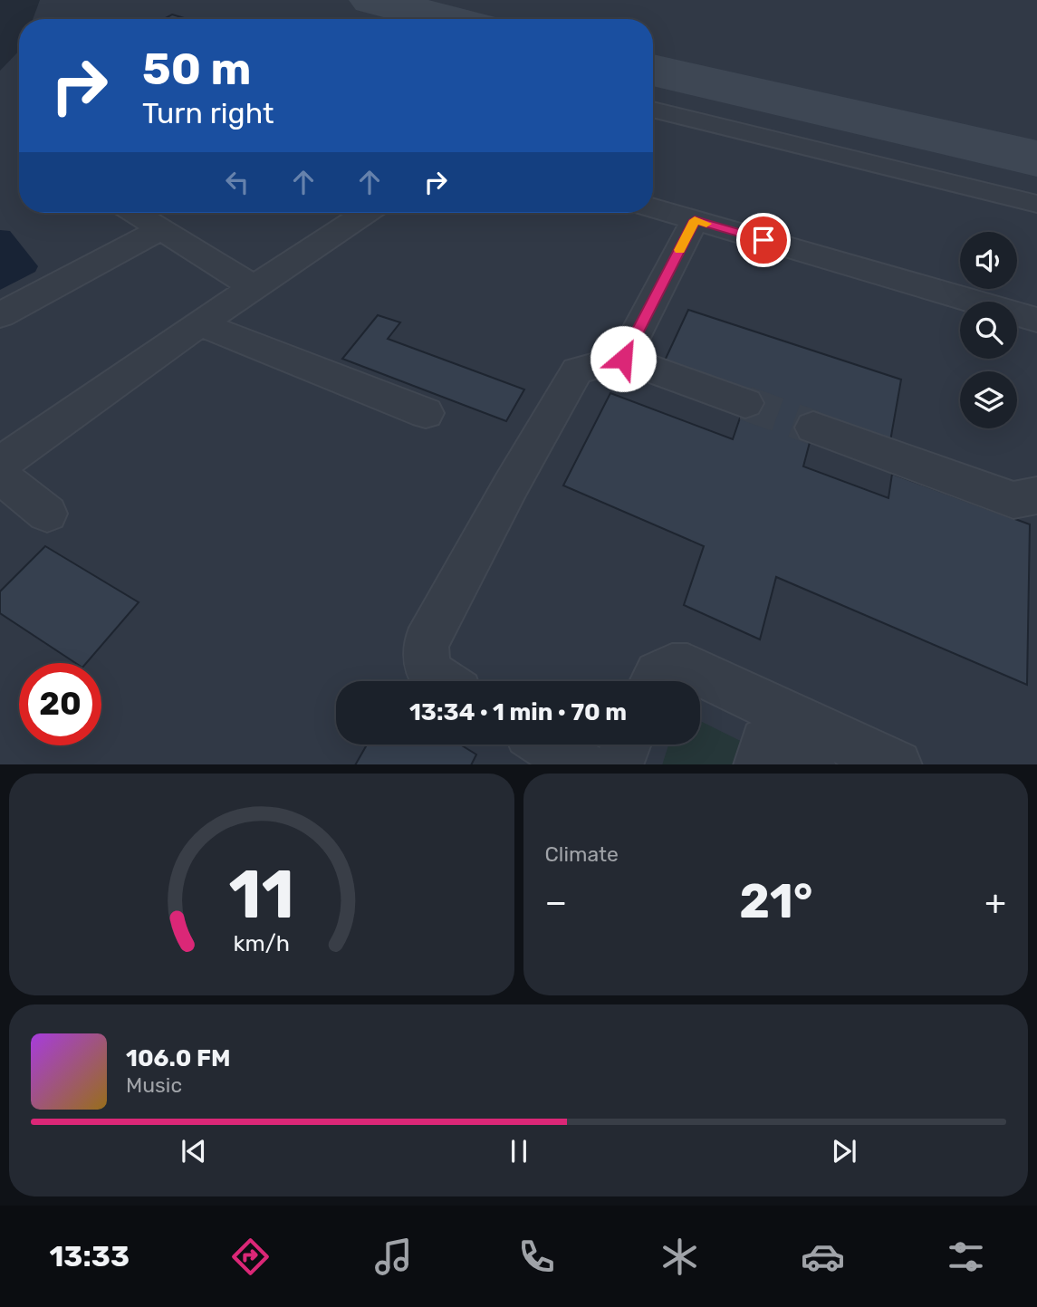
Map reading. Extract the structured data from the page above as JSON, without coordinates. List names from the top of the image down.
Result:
{
  "page": {
    "turn": ["50 m", "Turn right"],
    "limit": "20",
    "trip": "13:34 · 1 min · 70 m",
    "tile": "Climate",
    "heat": ["−", "21°", "+"],
    "song": ["106.0 FM", "Music"],
    "tabs": "13:33",
    "gauge": ["11", "km/h"]
  }
}
